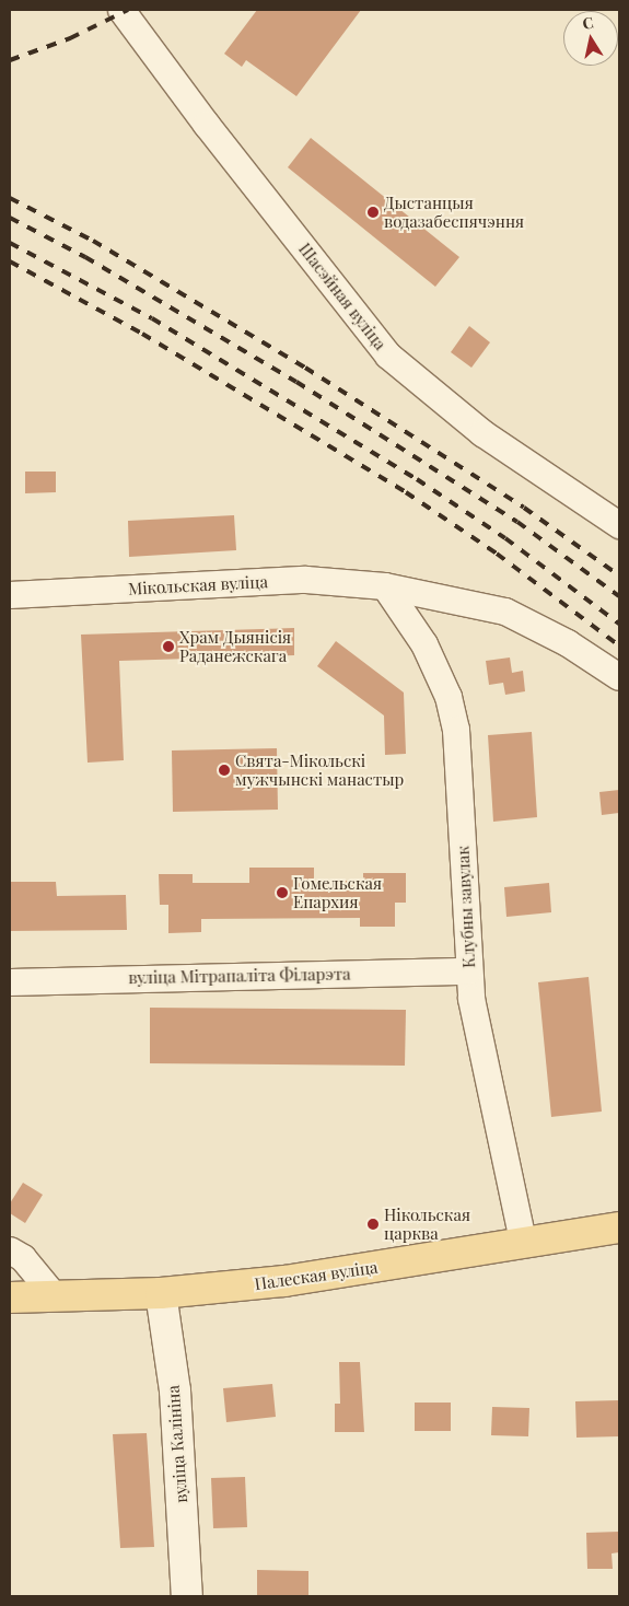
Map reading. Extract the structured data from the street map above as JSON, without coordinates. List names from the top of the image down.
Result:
{
  "streets": {
    "main road": ["Палеская вуліца"],
    "street": [
      "Шасэйная вуліца",
      "Мікольская вуліца",
      "Клубны завулак",
      "вуліца Мітрапаліта Філарэта",
      "вуліца Калініна"
    ]
  },
  "crossings": [
    ["Мікольская вуліца", "Клубны завулак"],
    ["Клубны завулак", "вуліца Мітрапаліта Філарэта"],
    ["Клубны завулак", "Палеская вуліца"],
    ["Палеская вуліца", "вуліца Калініна"]
  ],
  "places": [
    "Дыстанцыя водазабеспячэння",
    "Храм Дыянісія Раданежскага",
    "Свята-Мікольскі мужчынскі манастыр",
    "Гомельская Епархия",
    "Нікольская царква"
  ],
  "north": "top"
}
